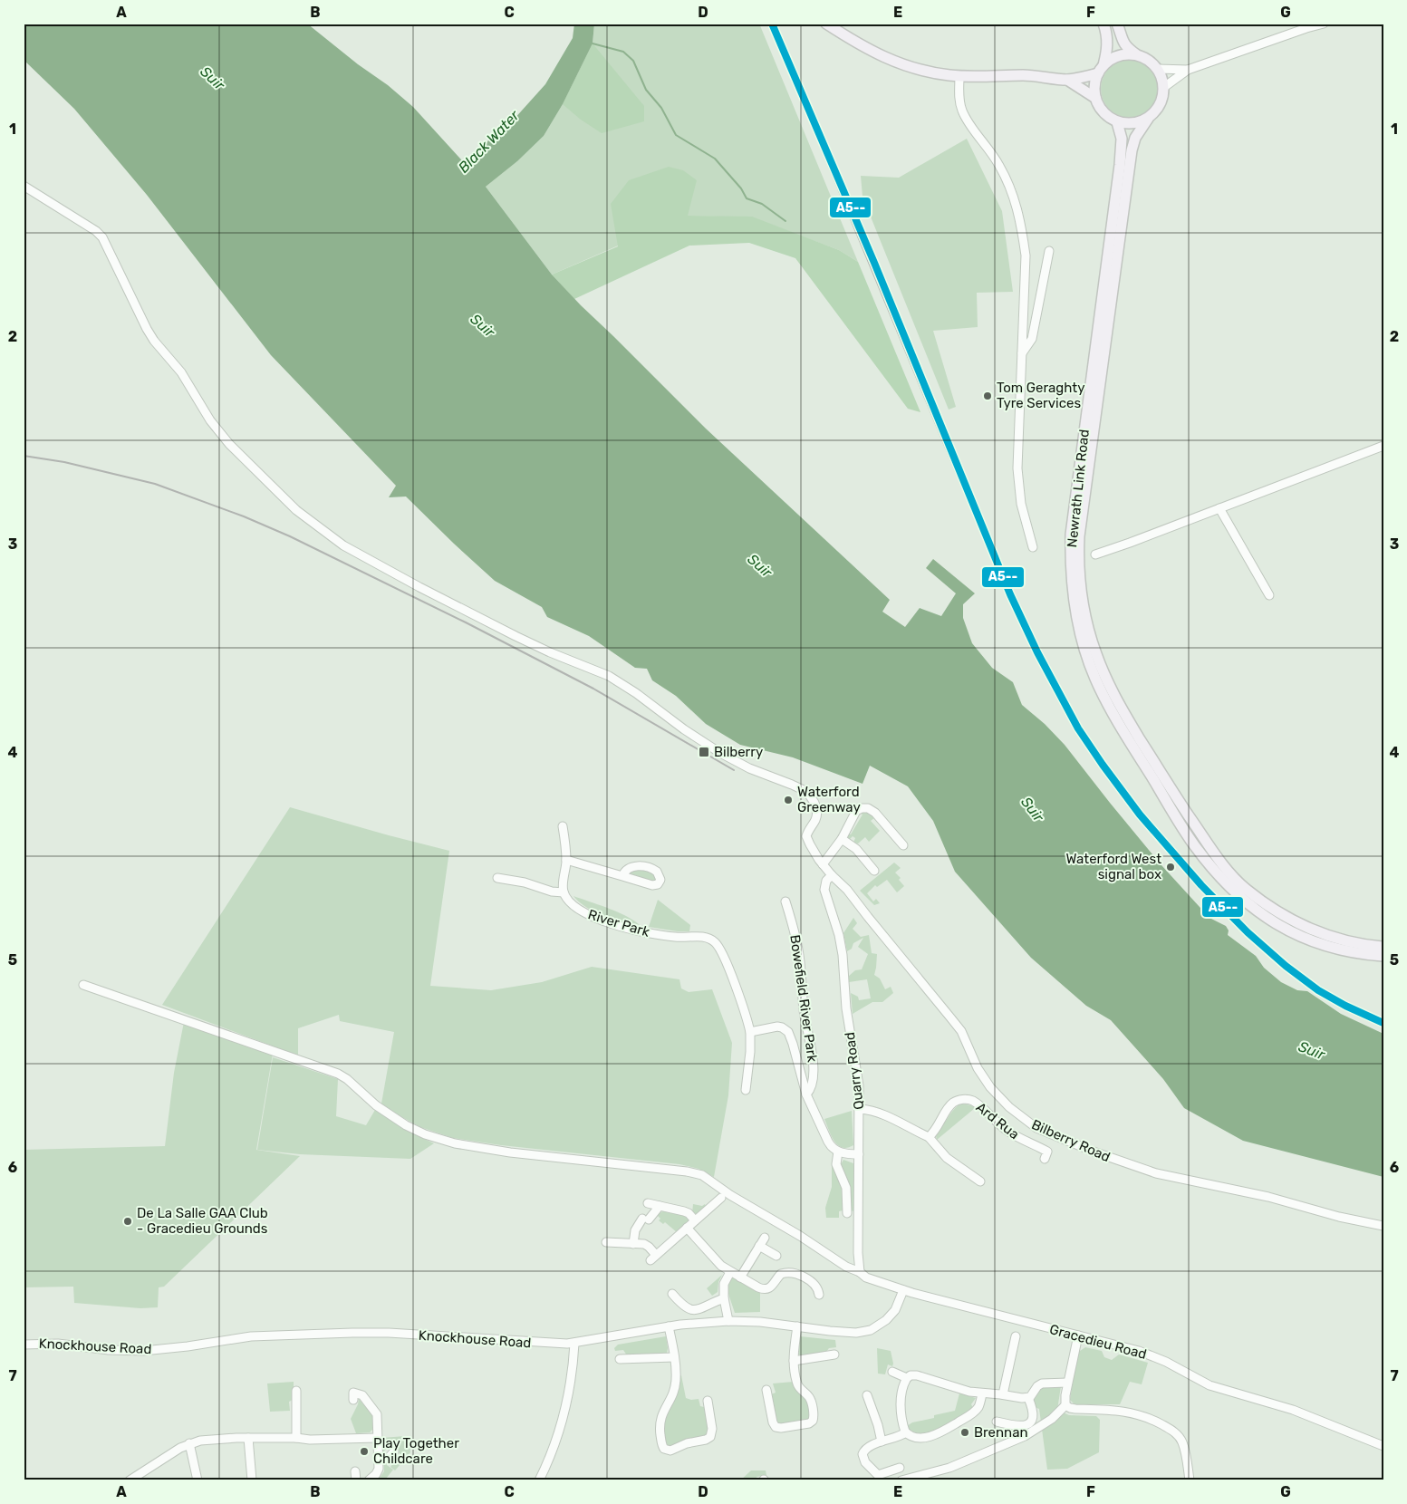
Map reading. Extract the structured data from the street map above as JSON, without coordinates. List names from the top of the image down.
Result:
{
  "streets": {
    "main road": ["Newrath Link Road"],
    "street": [
      "River Park",
      "Bowefield River Park",
      "Quarry Road",
      "Ard Rua",
      "Bilberry Road",
      "Knockhouse Road",
      "Gracedieu Road"
    ]
  },
  "crossings": [
    ["River Park", "Bowefield River Park"],
    ["Quarry Road", "Bilberry Road"],
    ["Quarry Road", "Gracedieu Road"],
    ["Knockhouse Road", "Gracedieu Road"]
  ],
  "water": ["Suir", "Black Water"],
  "places": {
    "other": [
      "Tom Geraghty Tyre Services",
      "Waterford Greenway",
      "Waterford West signal box",
      "De La Salle GAA Club - Gracedieu Grounds",
      "Brennan",
      "Play Together Childcare"
    ],
    "transit": ["Bilberry"]
  },
  "lines": ["transit line A5--"],
  "grid": {
    "columns": [
      "A",
      "B",
      "C",
      "D",
      "E",
      "F",
      "G"
    ],
    "rows": [
      "1",
      "2",
      "3",
      "4",
      "5",
      "6",
      "7"
    ]
  }
}
